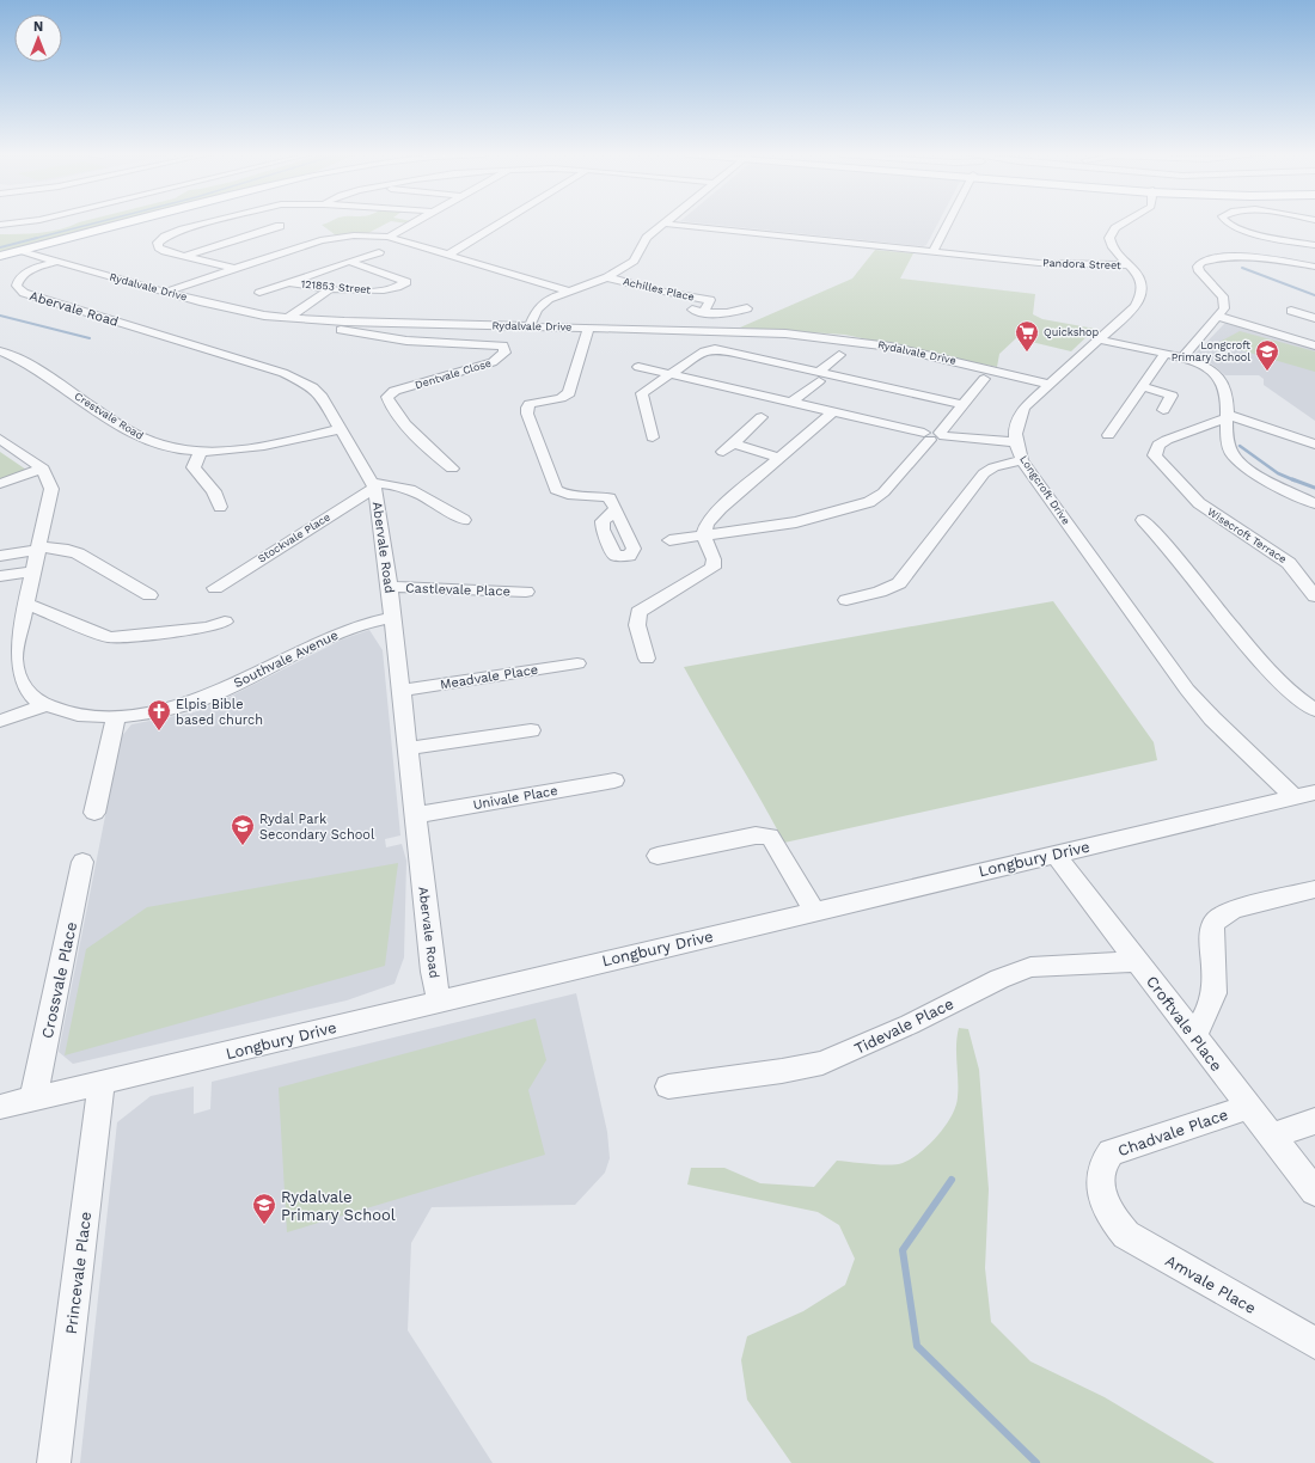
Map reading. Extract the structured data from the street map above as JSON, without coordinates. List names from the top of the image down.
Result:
{
  "streets": {
    "street": [
      "Pandora Street",
      "Rydalvale Drive",
      "121853 Street",
      "Achilles Place",
      "Abervale Road",
      "Dentvale Close",
      "Crestvale Road",
      "Longcroft Drive",
      "Wisecroft Terrace",
      "Stockvale Place",
      "Castlevale Place",
      "Southvale Avenue",
      "Meadvale Place",
      "Univale Place",
      "Longbury Drive",
      "Crossvale Place",
      "Croftvale Place",
      "Tidevale Place",
      "Chadvale Place",
      "Princevale Place",
      "Amvale Place"
    ]
  },
  "crossings": [
    ["Pandora Street", "Longcroft Drive"],
    ["Rydalvale Drive", "Abervale Road"],
    ["Rydalvale Drive", "Dentvale Close"],
    ["Rydalvale Drive", "Longcroft Drive"],
    ["Abervale Road", "Crestvale Road"],
    ["Abervale Road", "Stockvale Place"],
    ["Abervale Road", "Castlevale Place"],
    ["Abervale Road", "Southvale Avenue"],
    ["Abervale Road", "Meadvale Place"],
    ["Abervale Road", "Univale Place"],
    ["Abervale Road", "Longbury Drive"],
    ["Longcroft Drive", "Longbury Drive"],
    ["Longbury Drive", "Crossvale Place"],
    ["Longbury Drive", "Croftvale Place"],
    ["Longbury Drive", "Princevale Place"],
    ["Croftvale Place", "Tidevale Place"],
    ["Croftvale Place", "Chadvale Place"],
    ["Chadvale Place", "Amvale Place"]
  ],
  "places": {
    "supermarket": ["Quickshop"],
    "school or university": ["Longcroft Primary School", "Rydal Park Secondary School", "Rydalvale Primary School"],
    "church": ["Elpis Bible based church"]
  },
  "north": "top"
}
